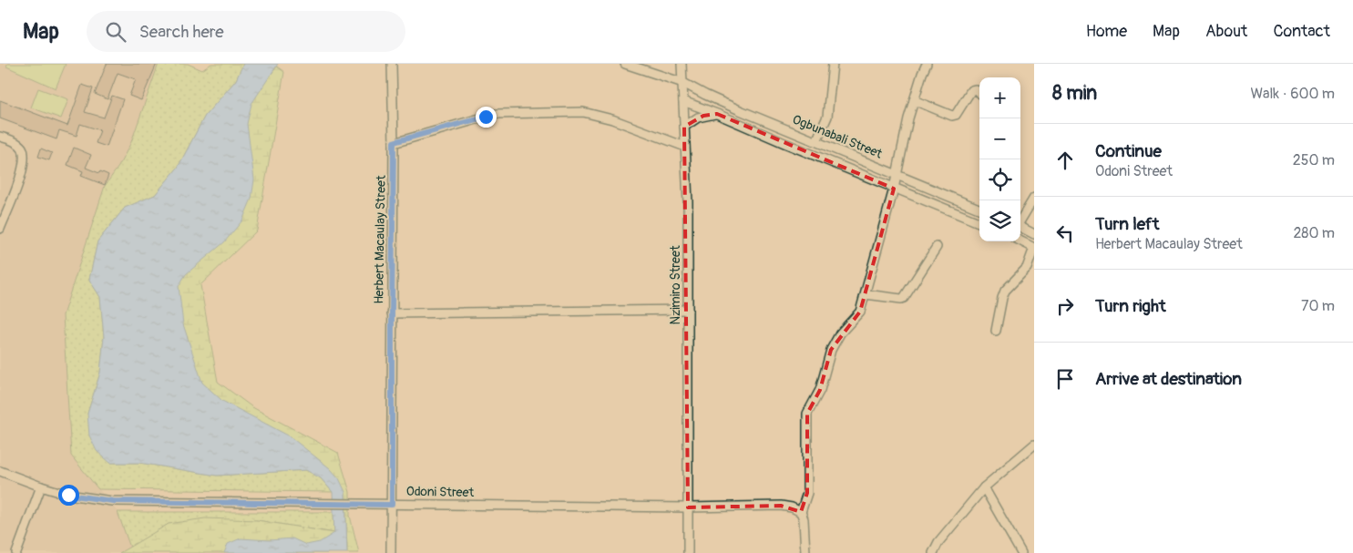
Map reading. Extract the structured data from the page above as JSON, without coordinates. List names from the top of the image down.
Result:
{
  "streets": {
    "street": [
      "Ogbunabali Street",
      "Herbert Macaulay Street",
      "Nzimiro Street",
      "Odoni Street"
    ]
  },
  "crossings": [
    ["Ogbunabali Street", "Nzimiro Street"],
    ["Herbert Macaulay Street", "Odoni Street"],
    ["Nzimiro Street", "Odoni Street"]
  ],
  "page": {
    "header": "Map",
    "search": "Search here",
    "nav": [
      "Home",
      "Map",
      "About",
      "Contact"
    ],
    "heading": ["8 min", "Walk · 600 m"],
    "map_buttons": ["+", "−"],
    "list": [
      ["Continue", "Odoni Street", "250 m"],
      ["Turn left", "Herbert Macaulay Street", "280 m"],
      ["Turn right", "70 m"],
      "Arrive at destination"
    ]
  }
}
